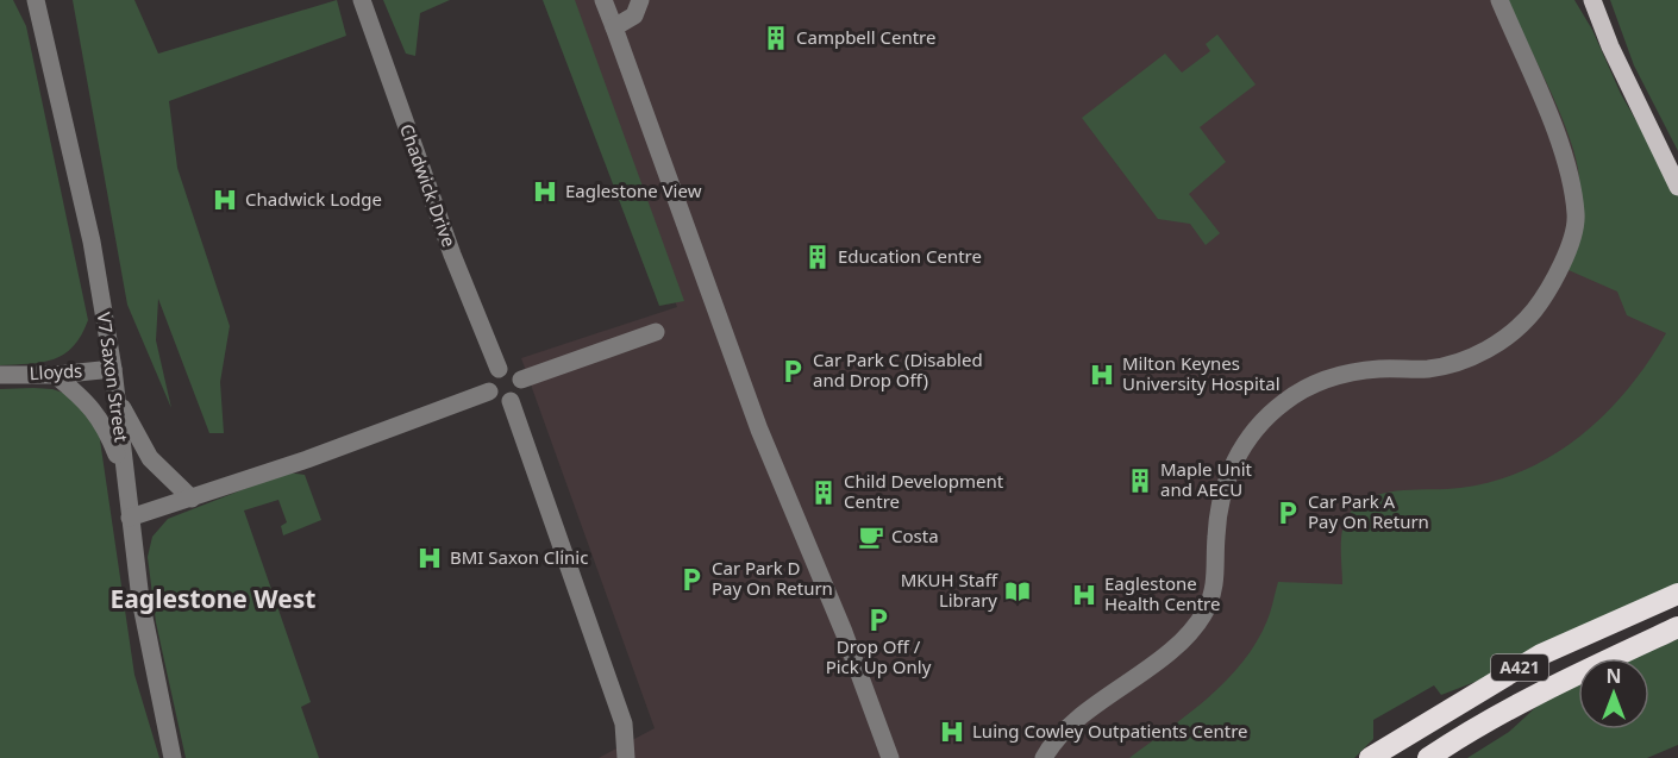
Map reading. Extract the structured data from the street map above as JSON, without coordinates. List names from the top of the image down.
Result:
{
  "streets": {
    "highway": ["A421"],
    "street": ["Chadwick Drive", "Lloyds", "V7 Saxon Street"]
  },
  "crossings": [
    ["Lloyds", "V7 Saxon Street"]
  ],
  "districts": ["Eaglestone West"],
  "places": {
    "building": [
      "Campbell Centre",
      "Education Centre",
      "Maple Unit and AECU",
      "Child Development Centre"
    ],
    "hospital": [
      "Eaglestone View",
      "Chadwick Lodge",
      "Milton Keynes University Hospital",
      "BMI Saxon Clinic",
      "Eaglestone Health Centre",
      "Luing Cowley Outpatients Centre"
    ],
    "parking": [
      "Car Park C (Disabled and Drop Off)",
      "Car Park A Pay On Return",
      "Car Park D Pay On Return",
      "Drop Off / Pick Up Only"
    ],
    "cafe": ["Costa"],
    "library": ["MKUH Staff Library"]
  },
  "north": "top"
}
